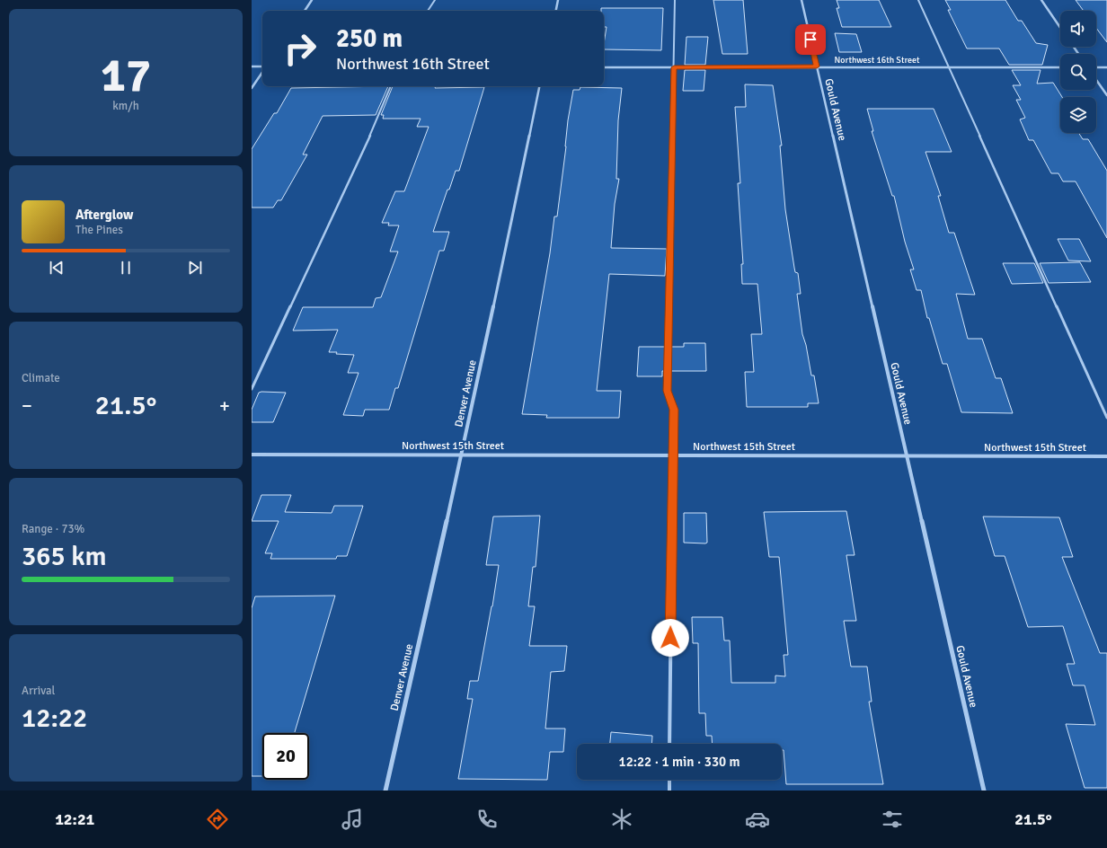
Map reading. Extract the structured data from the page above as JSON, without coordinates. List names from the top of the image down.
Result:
{
  "streets": {
    "street": [
      "Northwest 16th Street",
      "Gould Avenue",
      "Denver Avenue",
      "Northwest 15th Street"
    ]
  },
  "crossings": [
    ["Northwest 16th Street", "Gould Avenue"],
    ["Gould Avenue", "Northwest 15th Street"],
    ["Denver Avenue", "Northwest 15th Street"]
  ],
  "page": {
    "tile": [
      ["17", "km/h"],
      "Climate",
      ["Range · 73%", "365 km"],
      ["Arrival", "12:22"]
    ],
    "turn": ["250 m", "Northwest 16th Street"],
    "song": ["Afterglow", "The Pines"],
    "heat": ["−", "21.5°", "+"],
    "limit": "20",
    "trip": "12:22 · 1 min · 330 m",
    "tabs": ["12:21", "21.5°"]
  }
}
